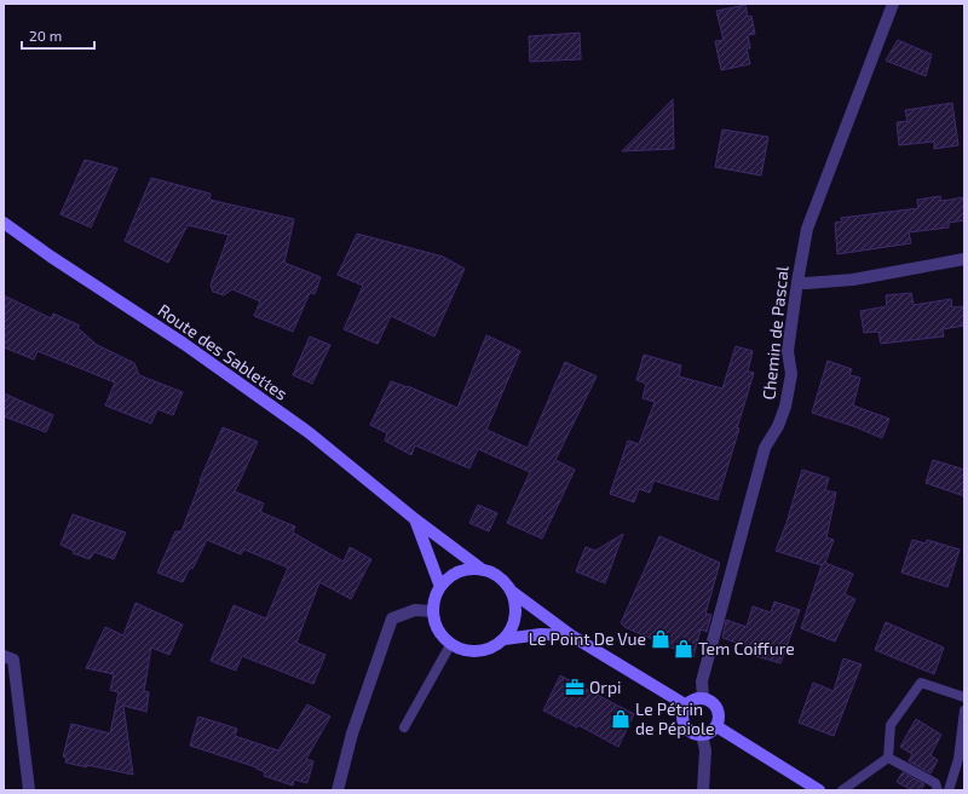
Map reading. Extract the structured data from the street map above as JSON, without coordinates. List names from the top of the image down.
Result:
{
  "streets": {
    "main road": ["Route des Sablettes"],
    "street": ["Chemin de Pascal"]
  },
  "places": {
    "shop": ["Le Point De Vue", "Tem Coiffure", "Le Pétrin de Pépiole"],
    "office": ["Orpi"]
  },
  "scale_bar": "20 m"
}
